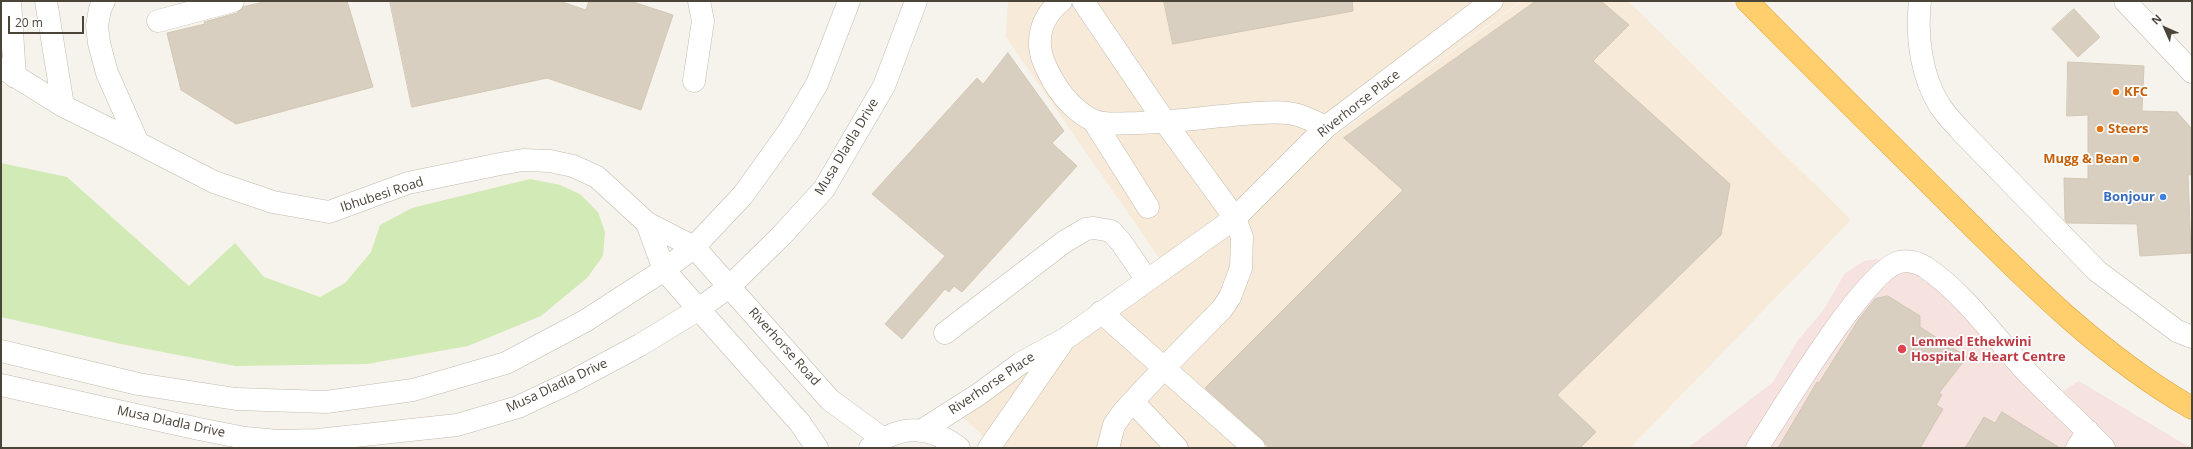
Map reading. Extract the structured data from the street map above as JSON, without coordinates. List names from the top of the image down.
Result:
{
  "streets": {
    "street": [
      "Riverhorse Place",
      "Musa Dladla Drive",
      "Ibhubesi Road",
      "Riverhorse Road"
    ]
  },
  "crossings": [
    ["Riverhorse Place", "Riverhorse Road"],
    ["Musa Dladla Drive", "Riverhorse Road"],
    ["Ibhubesi Road", "Riverhorse Road"]
  ],
  "places": [
    "KFC",
    "Steers",
    "Mugg & Bean",
    "Bonjour",
    "Lenmed Ethekwini Hospital & Heart Centre"
  ],
  "scale_bar": "20 m",
  "north": "top left"
}
